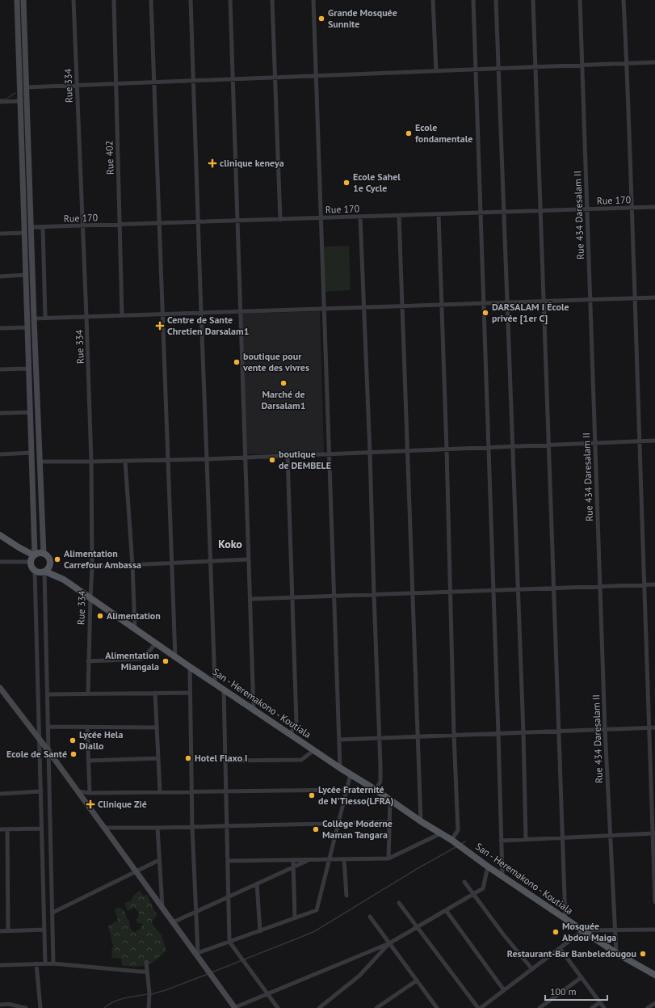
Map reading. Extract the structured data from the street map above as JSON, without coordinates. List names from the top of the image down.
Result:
{
  "streets": {
    "main road": ["San - Heremakono - Koutiala"],
    "street": [
      "Rue 334",
      "Rue 402",
      "Rue 170",
      "Rue 434 Daresalam II"
    ]
  },
  "crossings": [
    ["Rue 334", "Rue 170"],
    ["Rue 334", "San - Heremakono - Koutiala"],
    ["Rue 402", "Rue 170"],
    ["Rue 170", "Rue 434 Daresalam II"],
    ["Rue 434 Daresalam II", "San - Heremakono - Koutiala"]
  ],
  "districts": ["Koko"],
  "places": {
    "other": [
      "Grande Mosquée Sunnite",
      "Ecole fondamentale",
      "Ecole Sahel 1e Cycle",
      "DARSALAM I École privée [1er C]",
      "boutique pour vente des vivres",
      "Marché de Darsalam1",
      "boutique de DEMBELE",
      "Alimentation Carrefour Ambassa",
      "Alimentation",
      "Alimentation Miangala",
      "Lycée Hela Diallo",
      "Ecole de Santé",
      "Hotel Flaxo I",
      "Lycée Fraternité de N'Tiesso(LFRA)",
      "Collège Moderne Maman Tangara",
      "Mosquée Abdou Maiga",
      "Restaurant-Bar Banbeledougou"
    ],
    "health": ["clinique keneya", "Centre de Sante Chretien Darsalam1", "Clinique Zié"]
  },
  "scale_bar": "100 m"
}
